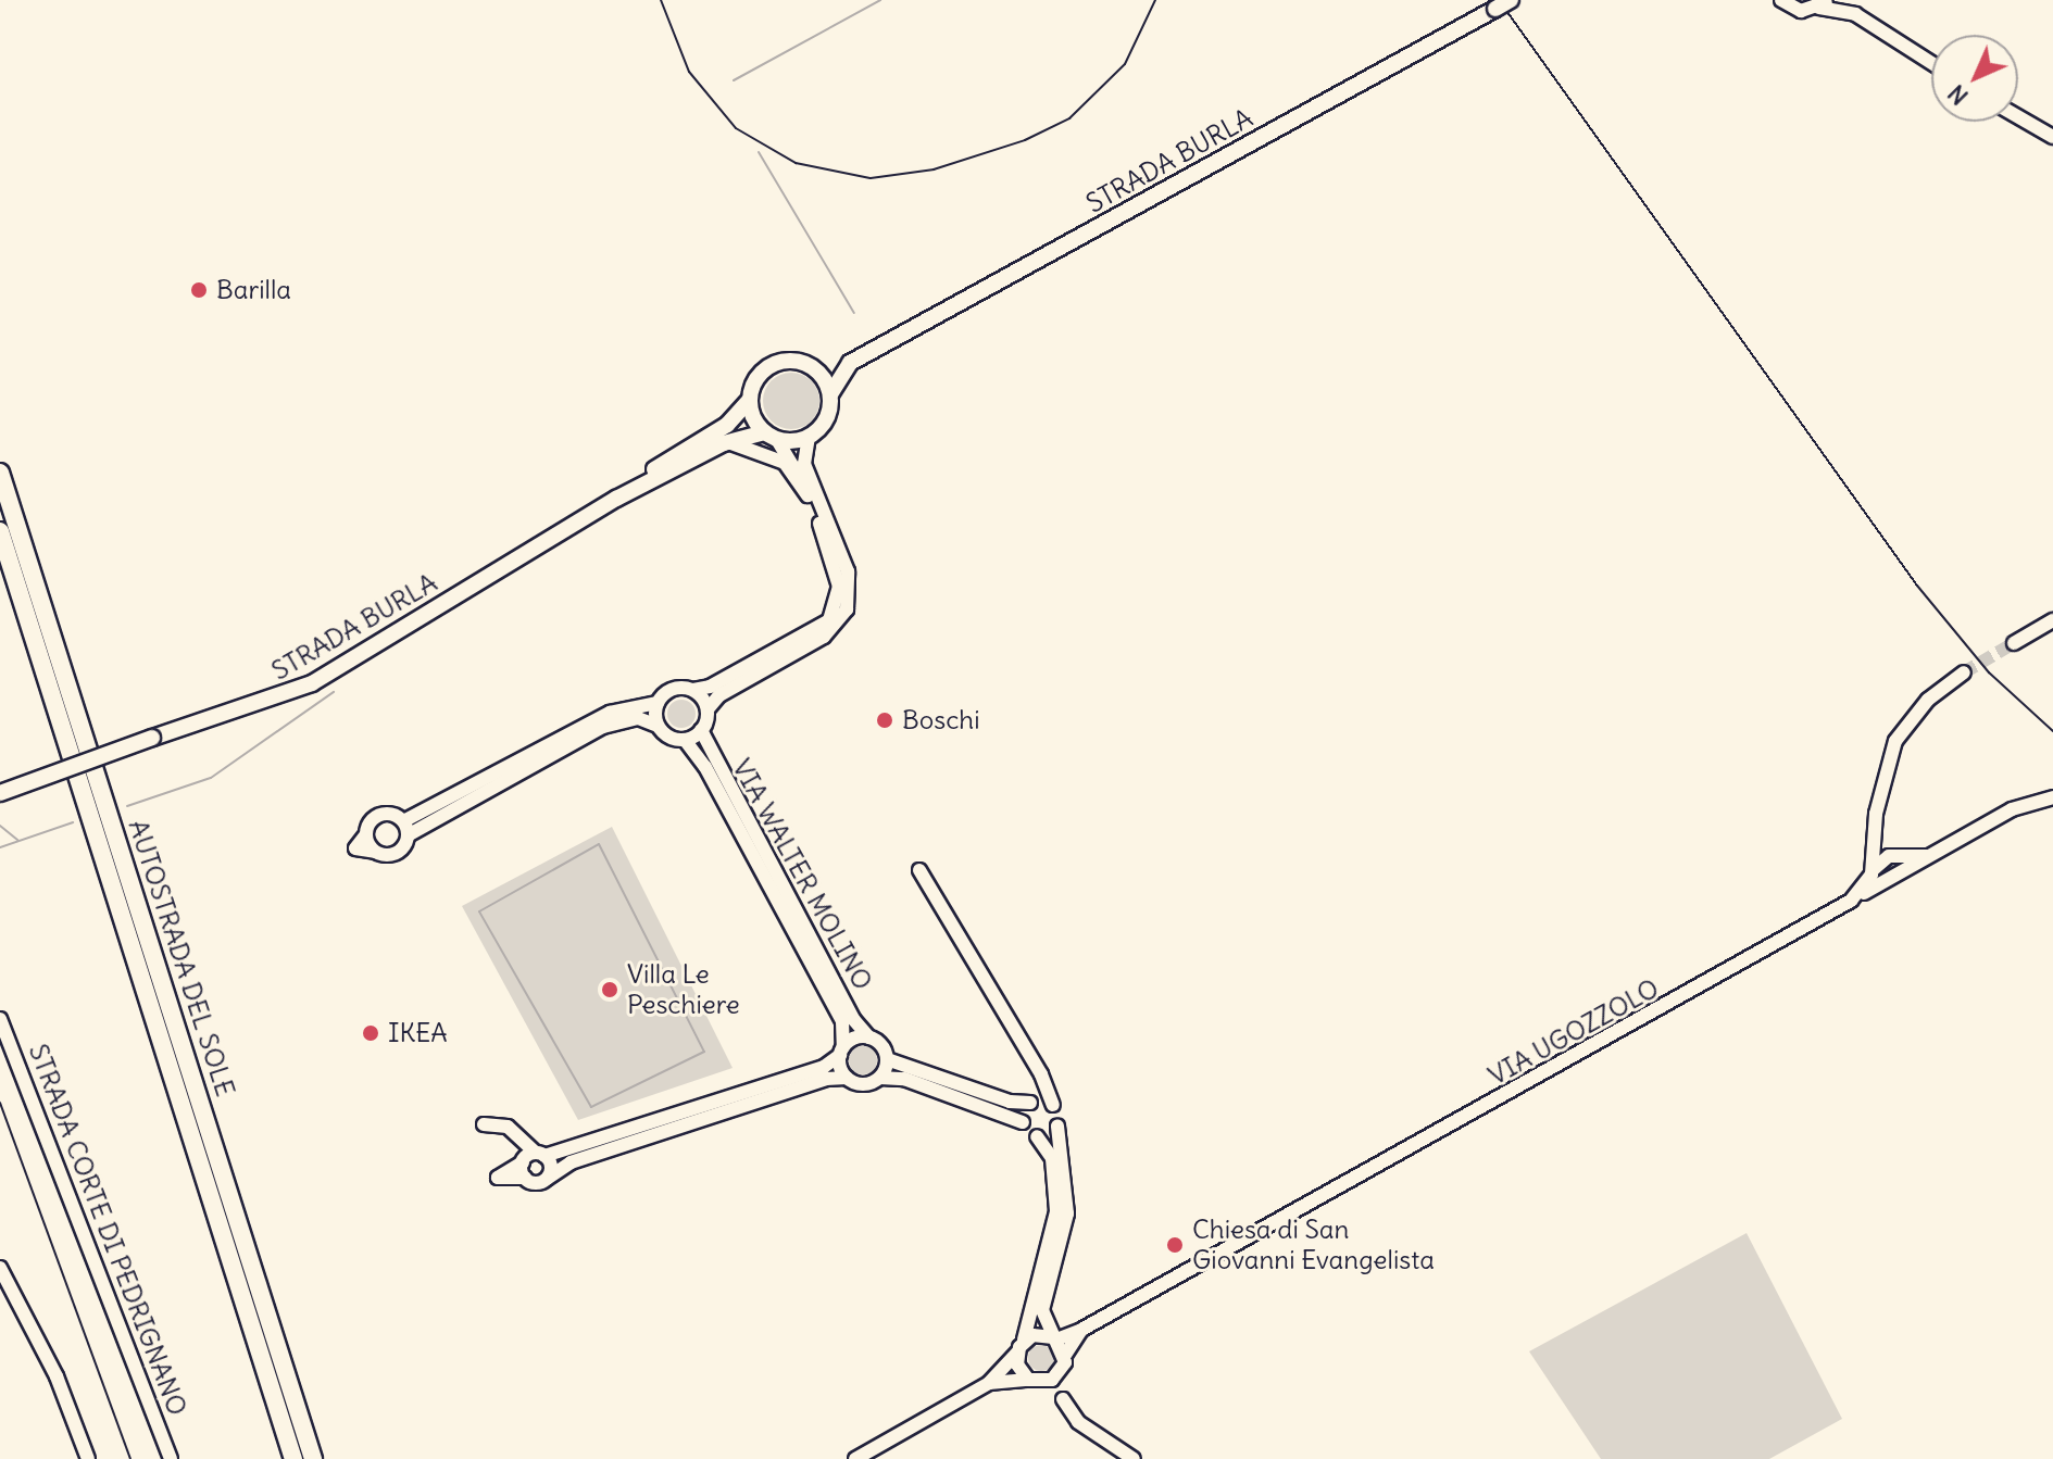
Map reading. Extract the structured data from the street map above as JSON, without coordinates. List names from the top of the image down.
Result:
{
  "streets": {
    "highway": ["AUTOSTRADA DEL SOLE"],
    "main road": ["STRADA BURLA"],
    "street": ["VIA WALTER MOLINO", "VIA UGOZZOLO", "STRADA CORTE DI PEDRIGNANO"]
  },
  "places": [
    "Barilla",
    "Boschi",
    "Villa Le Peschiere",
    "IKEA",
    "Chiesa di San Giovanni Evangelista"
  ],
  "north": "bottom left"
}
